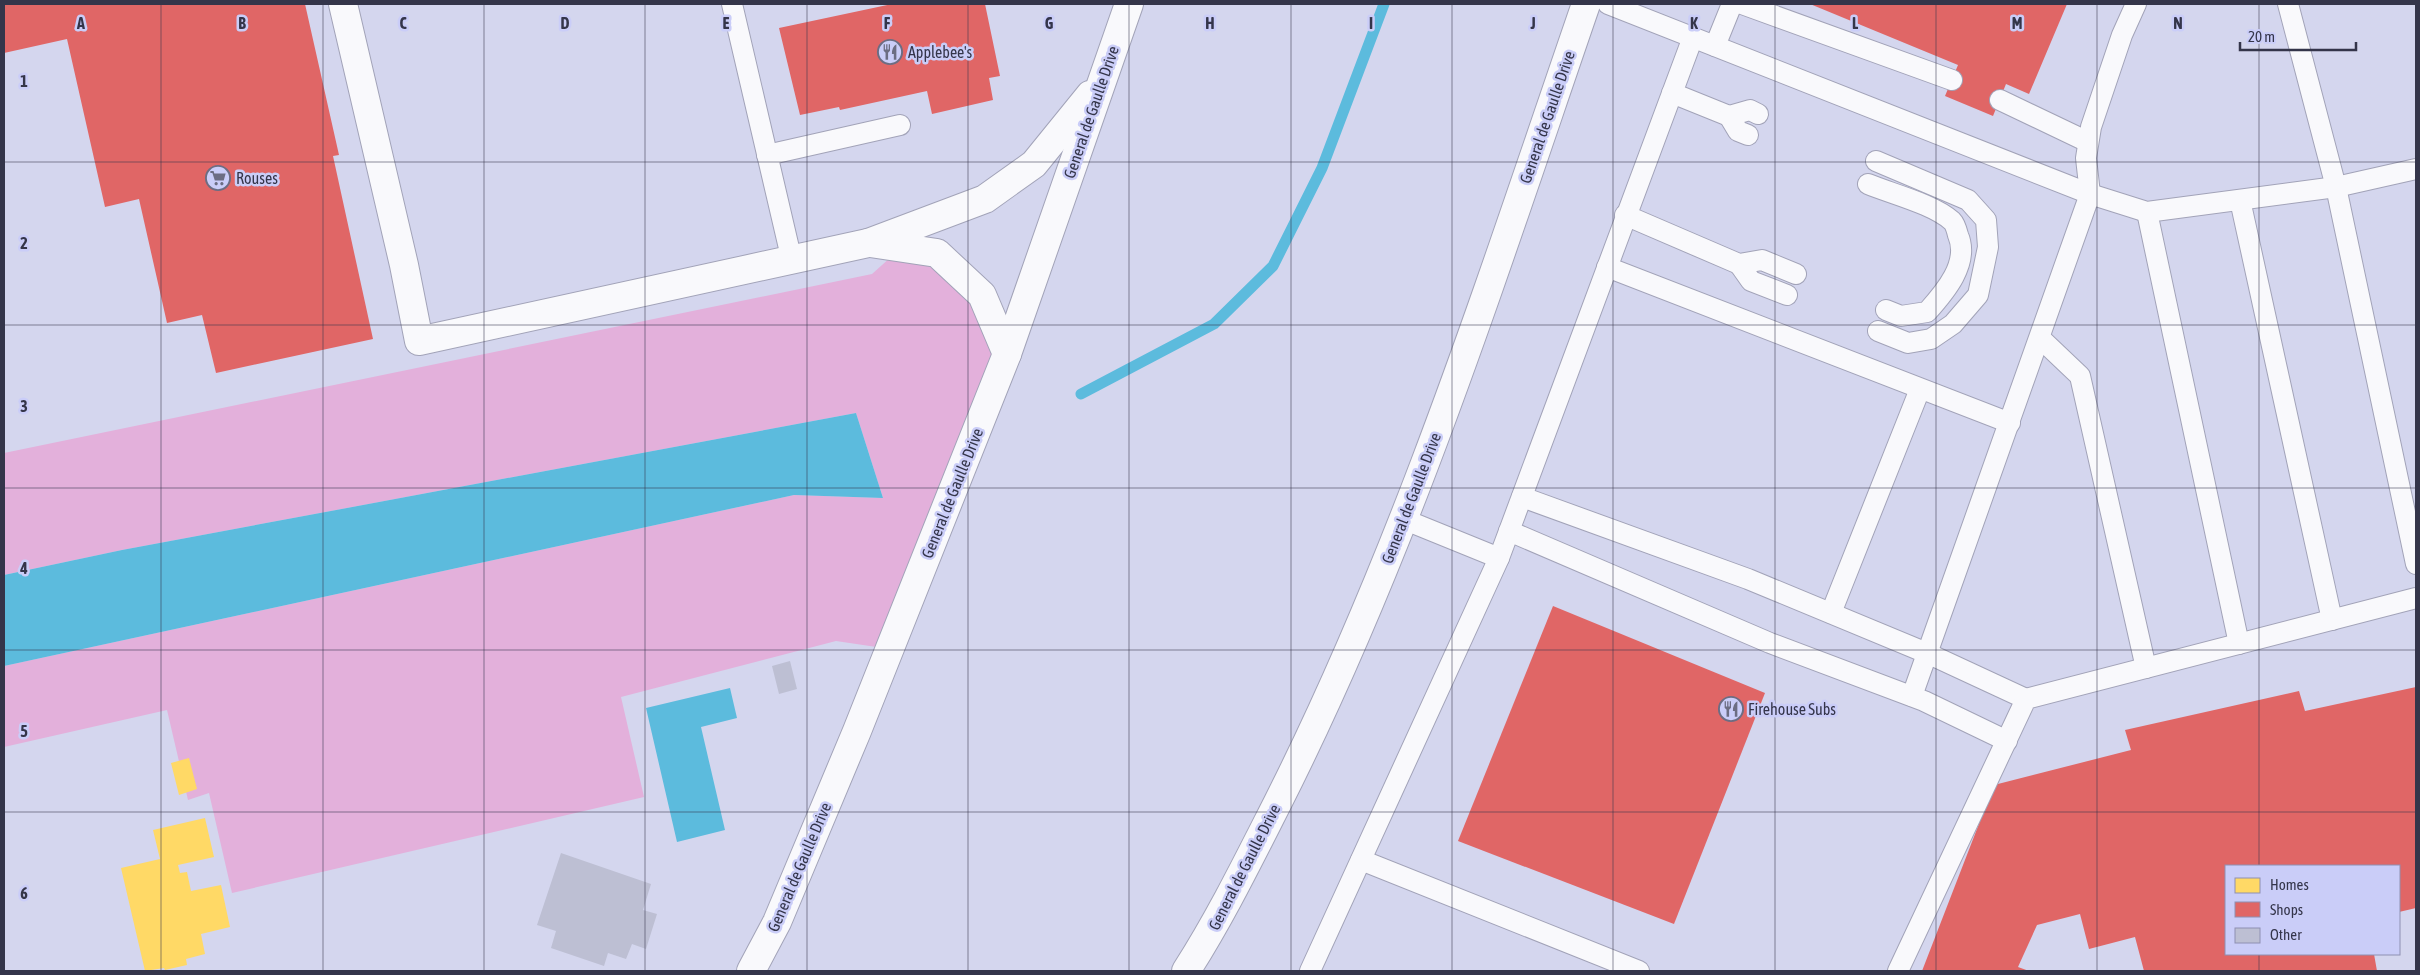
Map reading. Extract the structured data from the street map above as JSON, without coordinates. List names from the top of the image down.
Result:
{
  "streets": {
    "main road": ["General de Gaulle Drive"]
  },
  "places": {
    "restaurant": ["Applebee's", "Firehouse Subs"],
    "supermarket": ["Rouses"]
  },
  "legend": ["Homes", "Shops", "Other"],
  "scale_bar": "20 m",
  "grid": {
    "columns": [
      "A",
      "B",
      "C",
      "D",
      "E",
      "F",
      "G",
      "H",
      "I",
      "J",
      "K",
      "L",
      "M",
      "N"
    ],
    "rows": [
      "1",
      "2",
      "3",
      "4",
      "5",
      "6"
    ]
  }
}
